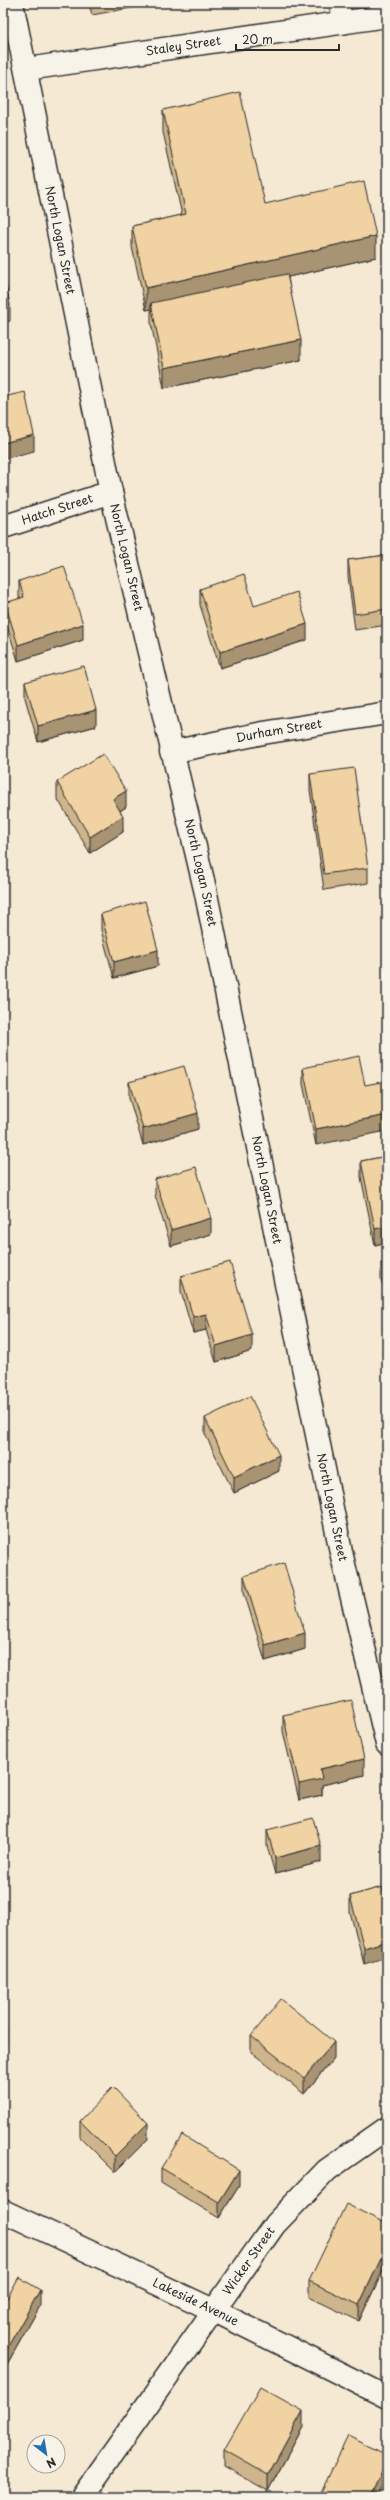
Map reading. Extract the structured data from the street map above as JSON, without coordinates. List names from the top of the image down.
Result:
{
  "streets": {
    "street": [
      "Staley Street",
      "North Logan Street",
      "Hatch Street",
      "Durham Street",
      "Wicker Street",
      "Lakeside Avenue"
    ]
  },
  "crossings": [
    ["Staley Street", "North Logan Street"],
    ["North Logan Street", "Hatch Street"],
    ["North Logan Street", "Durham Street"],
    ["Wicker Street", "Lakeside Avenue"]
  ],
  "scale_bar": "20 m",
  "north": "bottom right"
}
